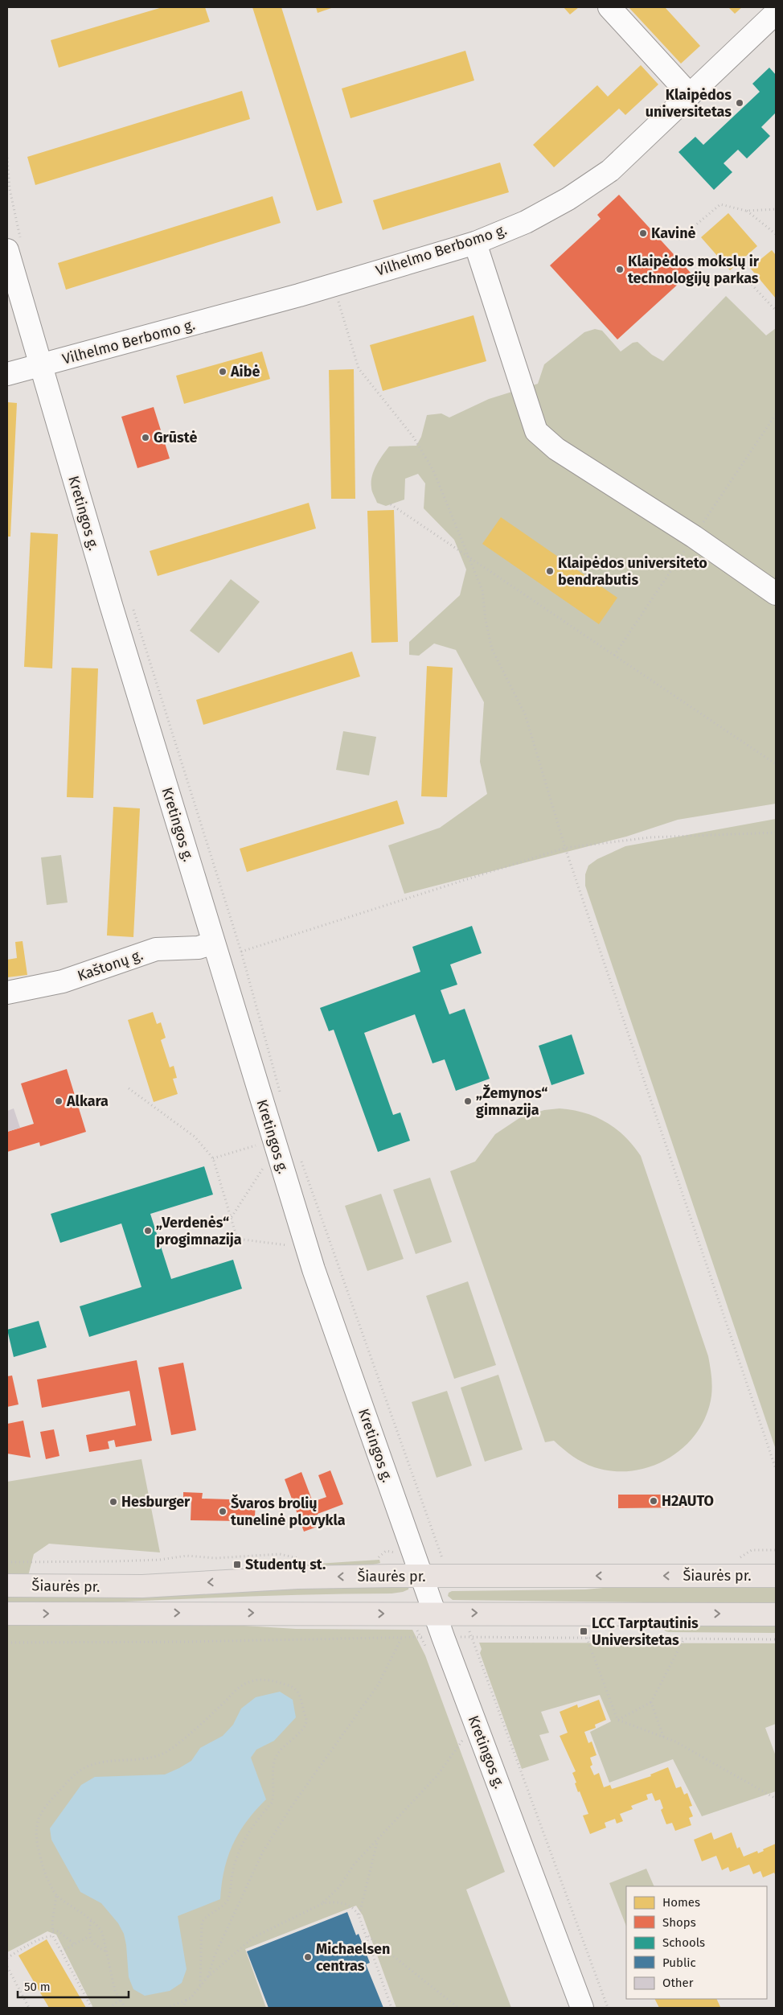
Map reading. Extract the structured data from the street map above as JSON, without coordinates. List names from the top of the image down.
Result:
{
  "streets": {
    "main road": ["Šiaurės pr."],
    "street": ["Vilhelmo Berbomo g.", "Kretingos g.", "Kaštonų g."]
  },
  "crossings": [
    ["Vilhelmo Berbomo g.", "Kretingos g."],
    ["Kretingos g.", "Kaštonų g."],
    ["Kretingos g.", "Šiaurės pr."]
  ],
  "places": {
    "other": [
      "Klaipėdos universitetas",
      "Kavinė",
      "Klaipėdos mokslų ir technologijų parkas",
      "Aibė",
      "Grūstė",
      "Klaipėdos universiteto bendrabutis",
      "Alkara",
      "„Žemynos“ gimnazija",
      "„Verdenės“ progimnazija",
      "H2AUTO",
      "Hesburger",
      "Švaros brolių tunelinė plovykla",
      "Michaelsen centras"
    ],
    "transit": ["Studentų st.", "LCC Tarptautinis Universitetas"]
  },
  "legend": [
    "Homes",
    "Shops",
    "Schools",
    "Public",
    "Other"
  ],
  "scale_bar": "50 m"
}
